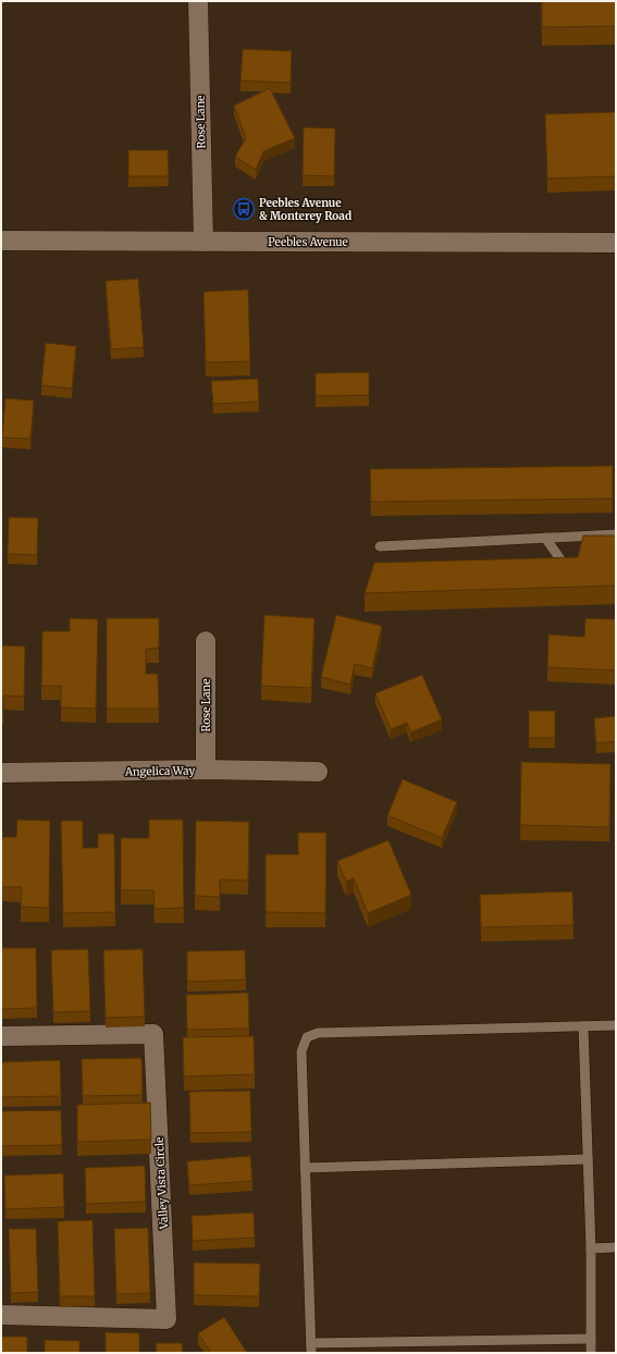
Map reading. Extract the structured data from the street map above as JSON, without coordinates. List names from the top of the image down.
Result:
{
  "streets": {
    "street": [
      "Rose Lane",
      "Peebles Avenue",
      "Angelica Way",
      "Valley Vista Circle"
    ]
  },
  "crossings": [
    ["Rose Lane", "Peebles Avenue"],
    ["Rose Lane", "Angelica Way"]
  ],
  "places": {
    "bus stop": ["Peebles Avenue & Monterey Road"]
  }
}
